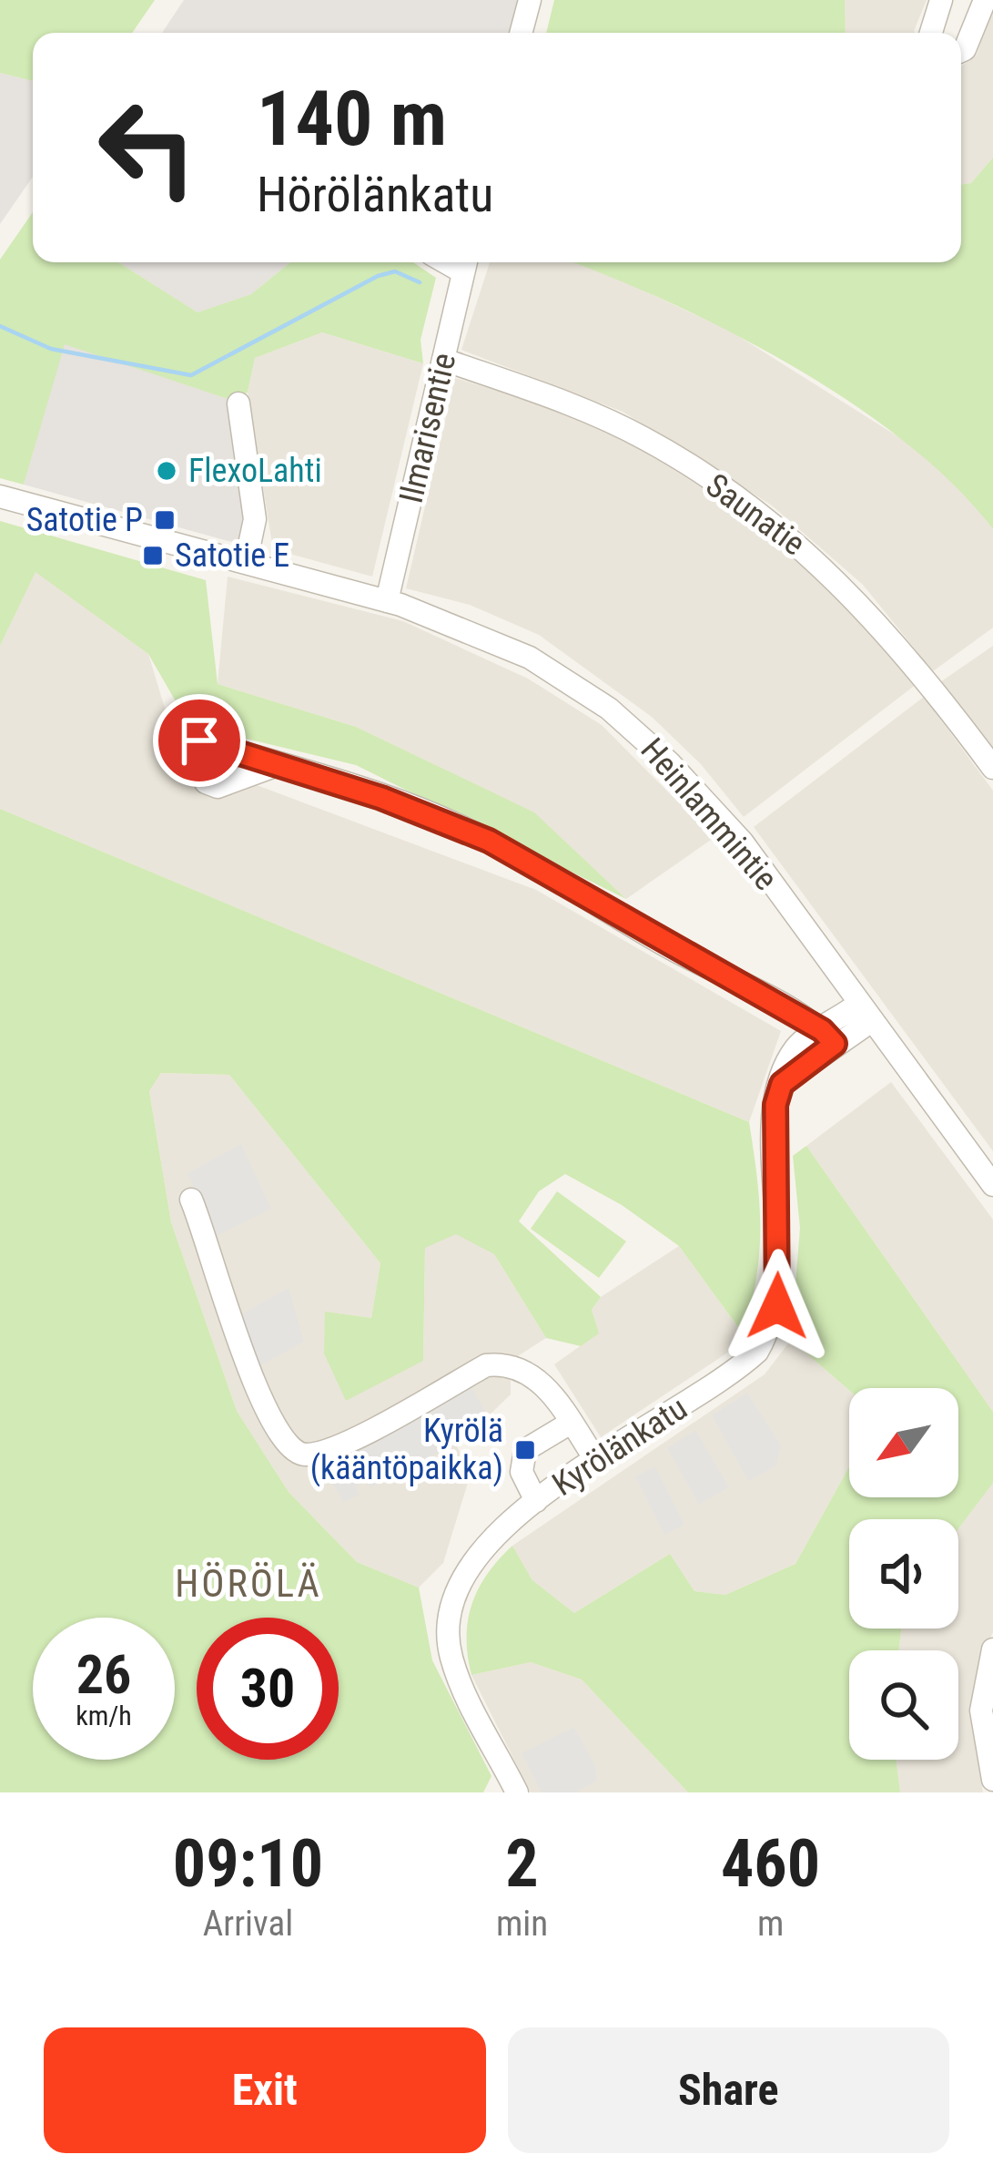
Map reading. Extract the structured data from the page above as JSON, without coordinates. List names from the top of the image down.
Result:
{
  "streets": {
    "street": [
      "Ilmarisentie",
      "Saunatie",
      "Heinlammintie",
      "Kyrölänkatu"
    ]
  },
  "crossings": [
    ["Ilmarisentie", "Saunatie"],
    ["Ilmarisentie", "Heinlammintie"],
    ["Heinlammintie", "Kyrölänkatu"]
  ],
  "districts": ["HÖRÖLÄ"],
  "places": {
    "other": ["FlexoLahti"],
    "transit": ["Satotie P", "Satotie E", "Kyrölä (kääntöpaikka)"]
  },
  "north": "bottom left",
  "page": {
    "turn": ["140 m", "Hörölänkatu"],
    "speed": "26 km/h",
    "limit": "30",
    "eta": [
      "09:10",
      "Arrival",
      "2",
      "min",
      "460",
      "m"
    ],
    "buttons": ["Exit", "Share"]
  }
}
